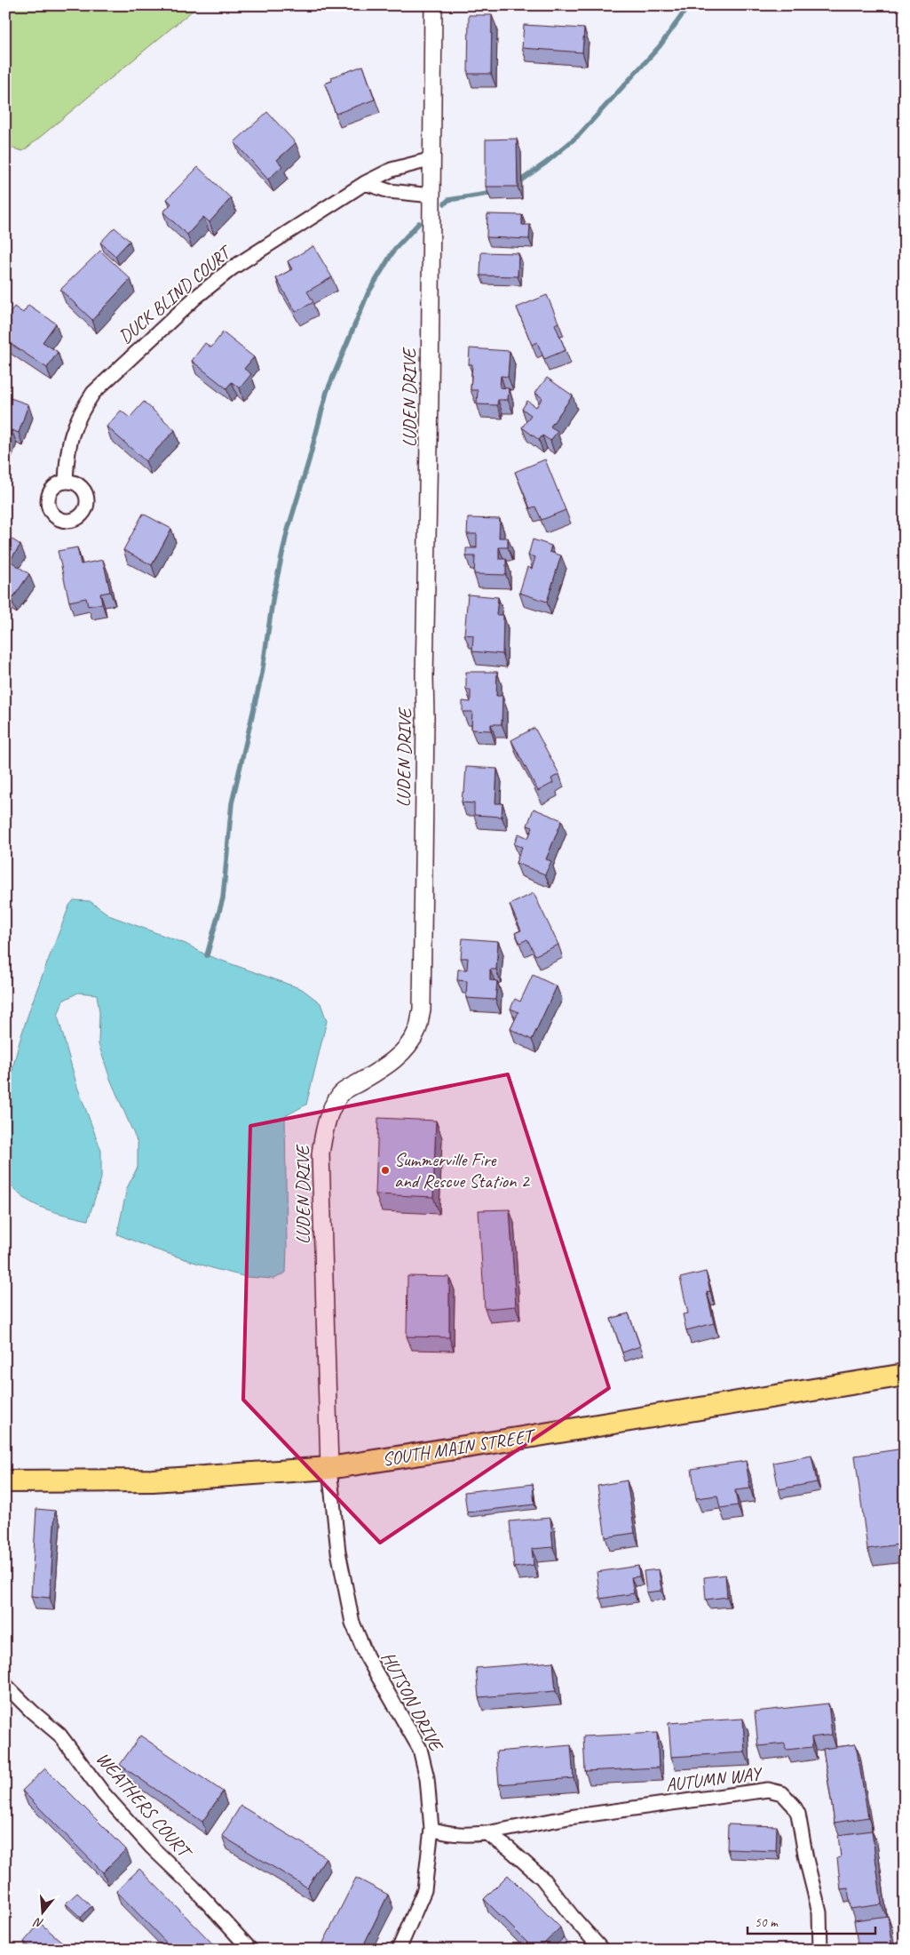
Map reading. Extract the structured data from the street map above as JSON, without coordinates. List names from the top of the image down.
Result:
{
  "streets": {
    "main road": ["SOUTH MAIN STREET"],
    "street": [
      "DUCK BLIND COURT",
      "LUDEN DRIVE",
      "HUTSON DRIVE",
      "AUTUMN WAY",
      "WEATHERS COURT"
    ]
  },
  "crossings": [
    ["DUCK BLIND COURT", "LUDEN DRIVE"],
    ["LUDEN DRIVE", "SOUTH MAIN STREET"],
    ["LUDEN DRIVE", "HUTSON DRIVE"],
    ["SOUTH MAIN STREET", "HUTSON DRIVE"],
    ["HUTSON DRIVE", "AUTUMN WAY"]
  ],
  "places": ["Summerville Fire and Rescue Station 2"],
  "scale_bar": "50 m",
  "north": "bottom"
}
